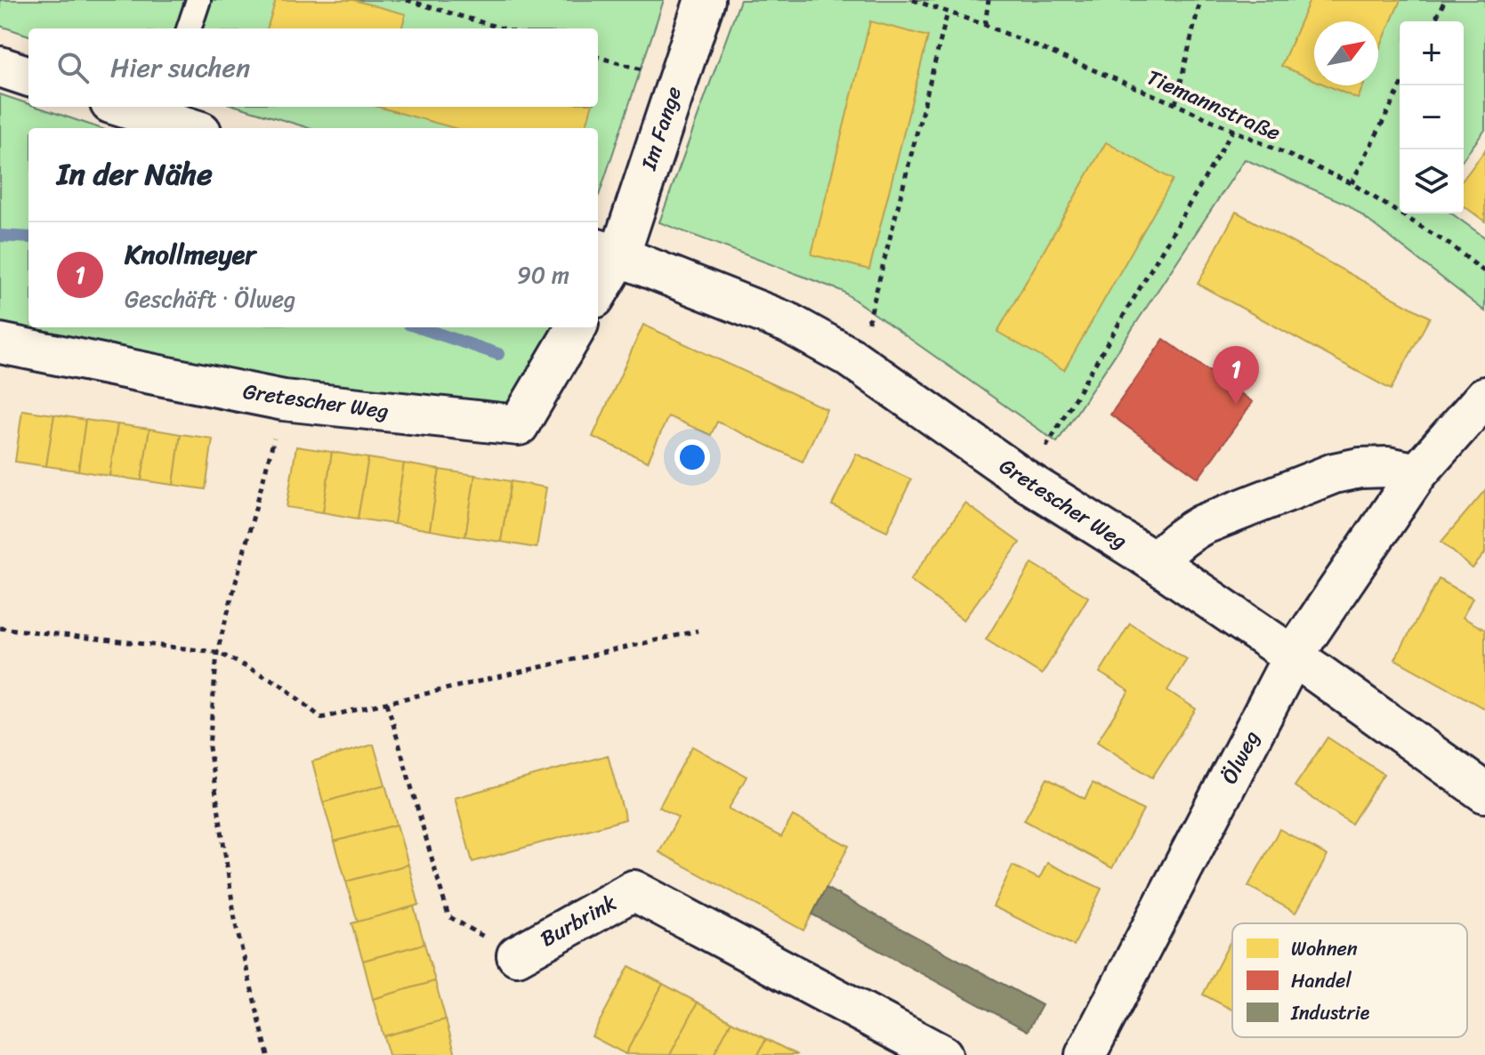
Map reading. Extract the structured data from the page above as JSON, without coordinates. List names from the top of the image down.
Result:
{
  "streets": {
    "street": [
      "Im Fange",
      "Gretescher Weg",
      "Ölweg",
      "Burbrink"
    ],
    "path": ["Tiemannstraße"]
  },
  "crossings": [
    ["Im Fange", "Gretescher Weg"],
    ["Gretescher Weg", "Ölweg"]
  ],
  "legend": ["Wohnen", "Handel", "Industrie"],
  "north": "top right",
  "page": {
    "map_buttons": ["+", "−"],
    "search": "Hier suchen",
    "heading": "In der Nähe",
    "list": [
      {
        "mark": "1",
        "name": "Knollmeyer",
        "note": "Geschäft · Ölweg",
        "value": "90 m"
      }
    ],
    "pins": "1"
  }
}
